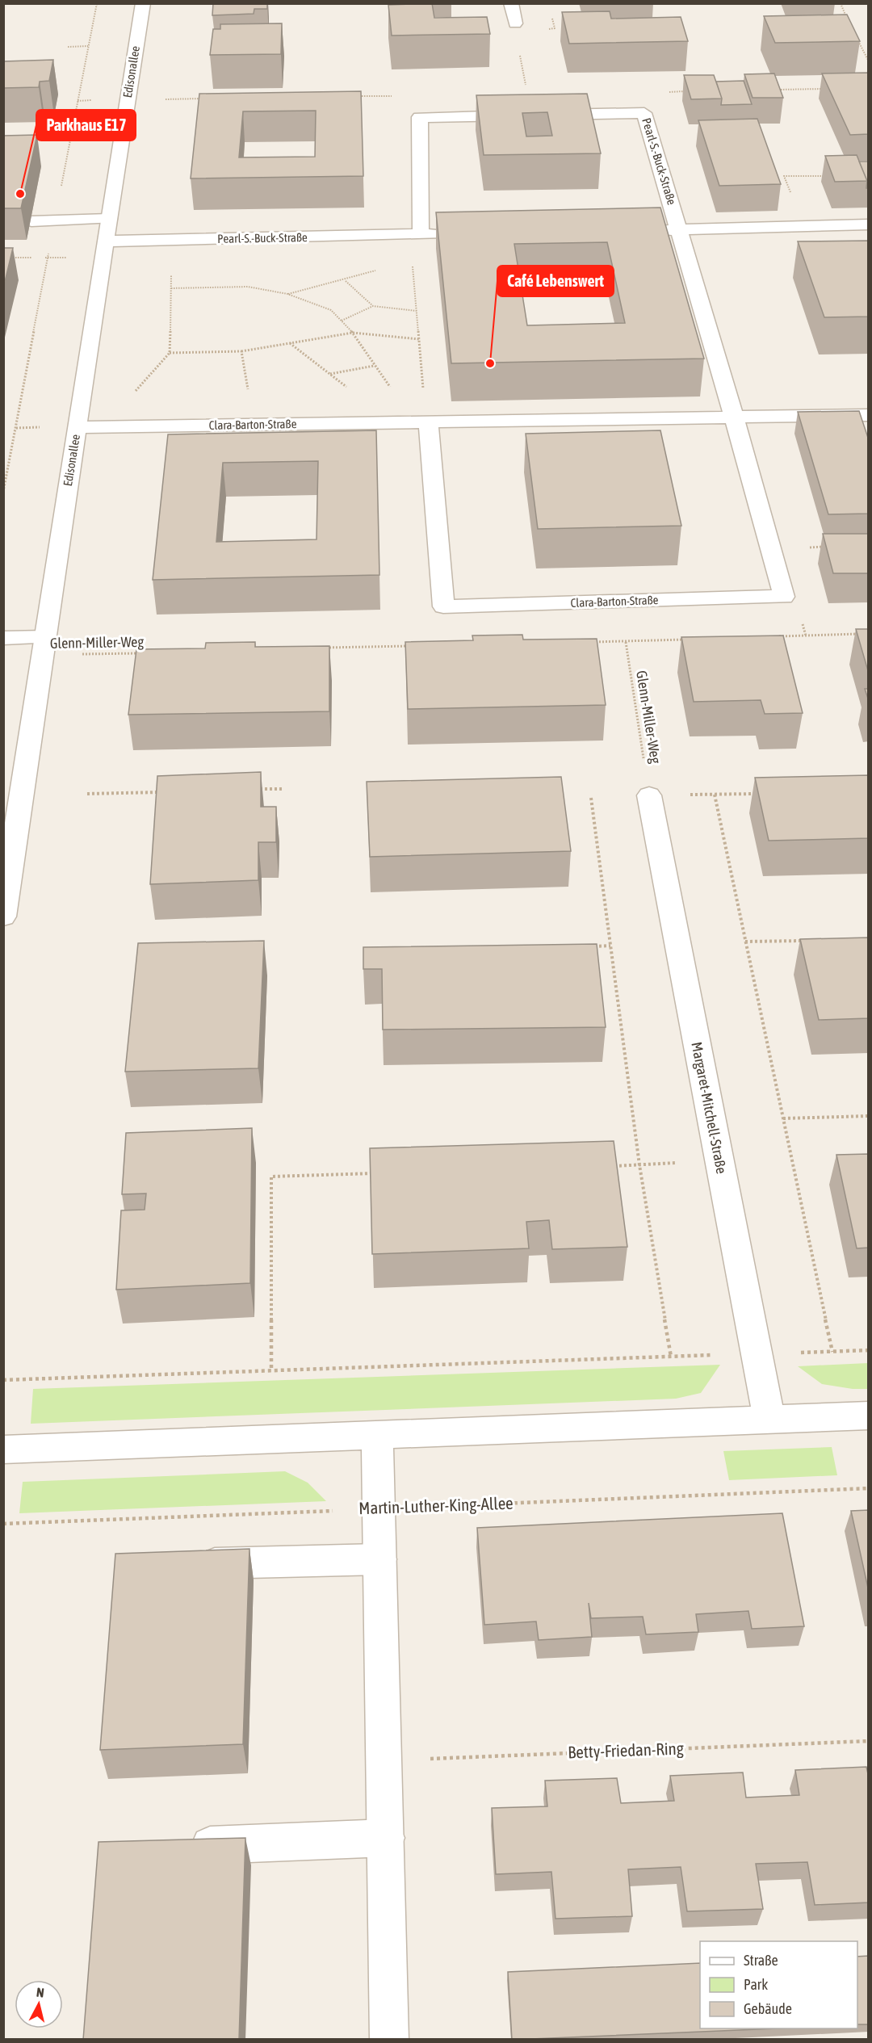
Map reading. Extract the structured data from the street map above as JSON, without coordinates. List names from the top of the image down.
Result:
{
  "streets": {
    "street": [
      "Edisonallee",
      "Pearl-S.-Buck-Straße",
      "Clara-Barton-Straße",
      "Margaret-Mitchell-Straße"
    ],
    "path": ["Glenn-Miller-Weg", "Martin-Luther-King-Allee", "Betty-Friedan-Ring"]
  },
  "crossings": [
    ["Edisonallee", "Pearl-S.-Buck-Straße"],
    ["Edisonallee", "Clara-Barton-Straße"],
    ["Edisonallee", "Glenn-Miller-Weg"],
    ["Pearl-S.-Buck-Straße", "Clara-Barton-Straße"],
    ["Glenn-Miller-Weg", "Margaret-Mitchell-Straße"]
  ],
  "places": ["Parkhaus E17", "Café Lebenswert"],
  "legend": ["Straße", "Park", "Gebäude"],
  "north": "top"
}
